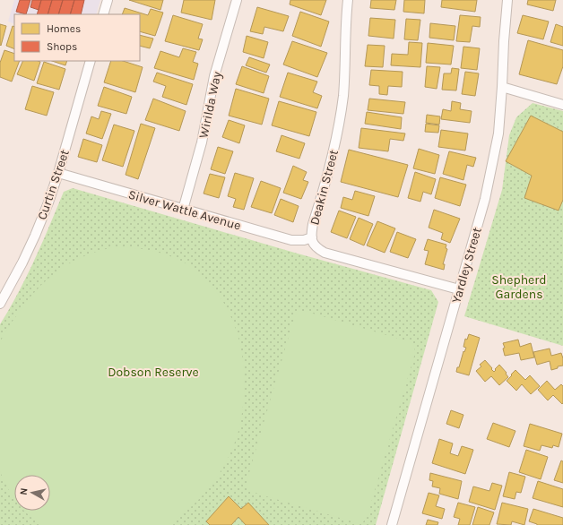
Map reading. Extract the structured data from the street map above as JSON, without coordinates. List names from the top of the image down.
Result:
{
  "streets": {
    "street": [
      "Wirilda Way",
      "Curtin Street",
      "Deakin Street",
      "Silver Wattle Avenue",
      "Yardley Street"
    ]
  },
  "crossings": [
    ["Wirilda Way", "Silver Wattle Avenue"],
    ["Curtin Street", "Silver Wattle Avenue"],
    ["Deakin Street", "Silver Wattle Avenue"],
    ["Deakin Street", "Yardley Street"]
  ],
  "parks": ["Shepherd Gardens", "Dobson Reserve"],
  "legend": ["Homes", "Shops"],
  "north": "left"
}
